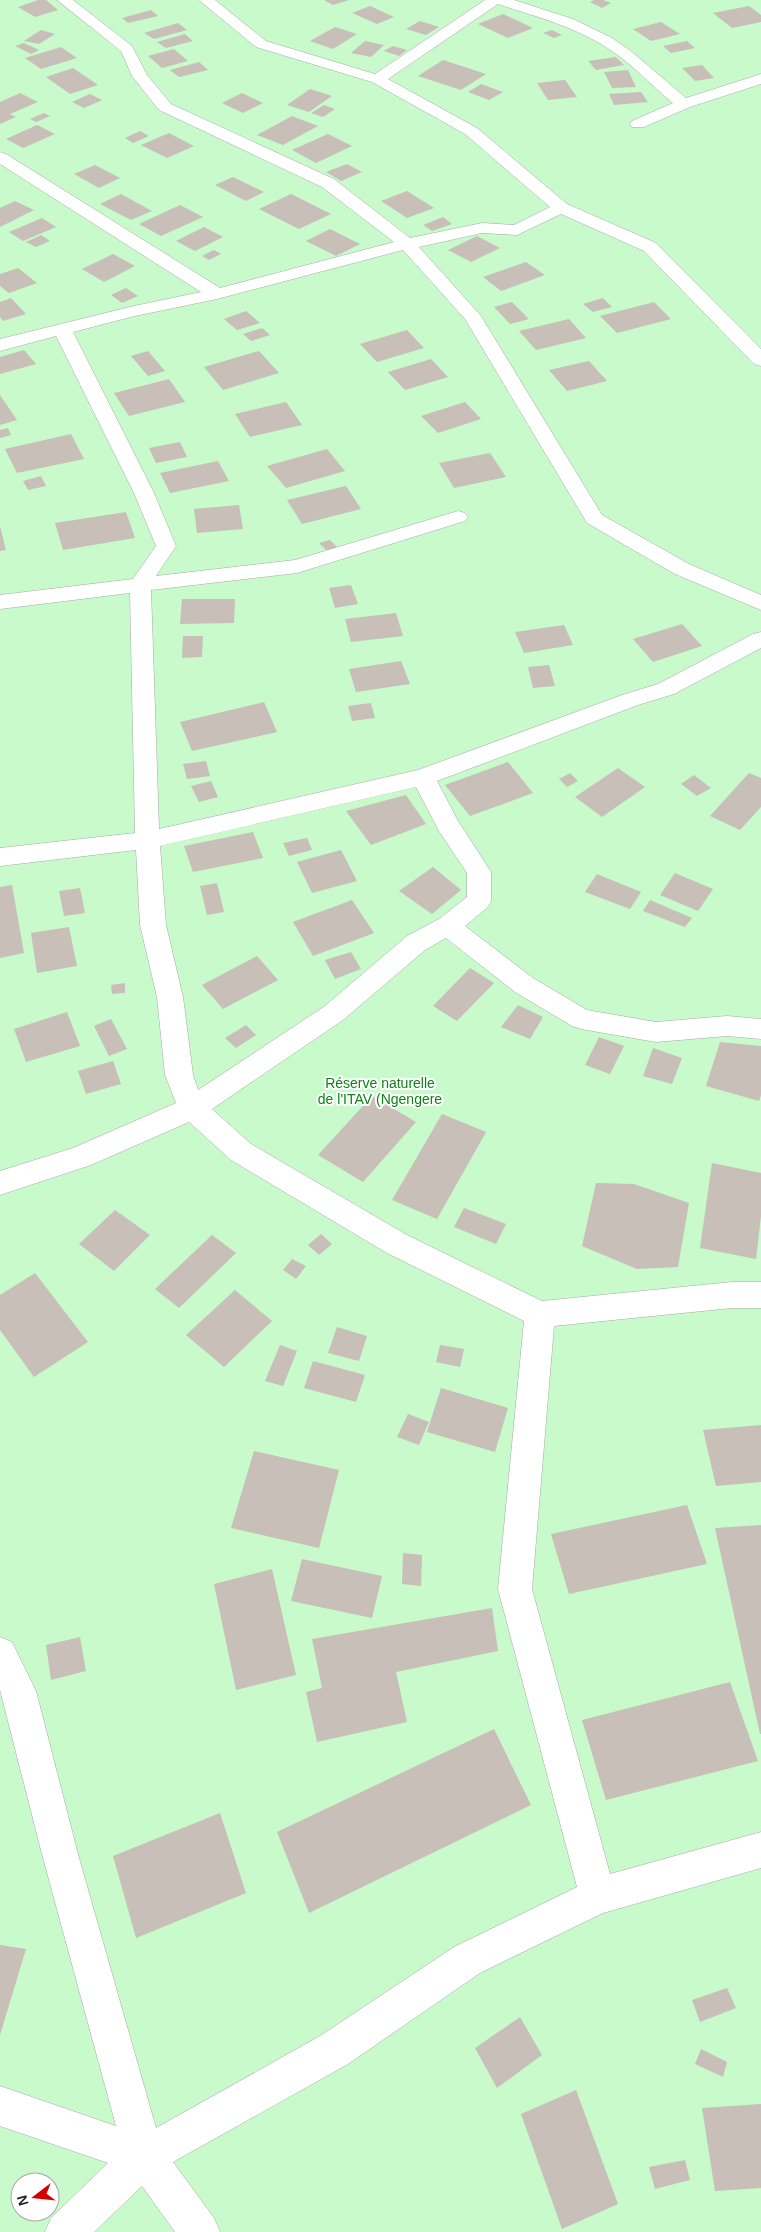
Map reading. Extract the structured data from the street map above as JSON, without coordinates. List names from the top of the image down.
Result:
{
  "parks": ["Réserve naturelle de l'ITAV (Ngengere"],
  "north": "left"
}
